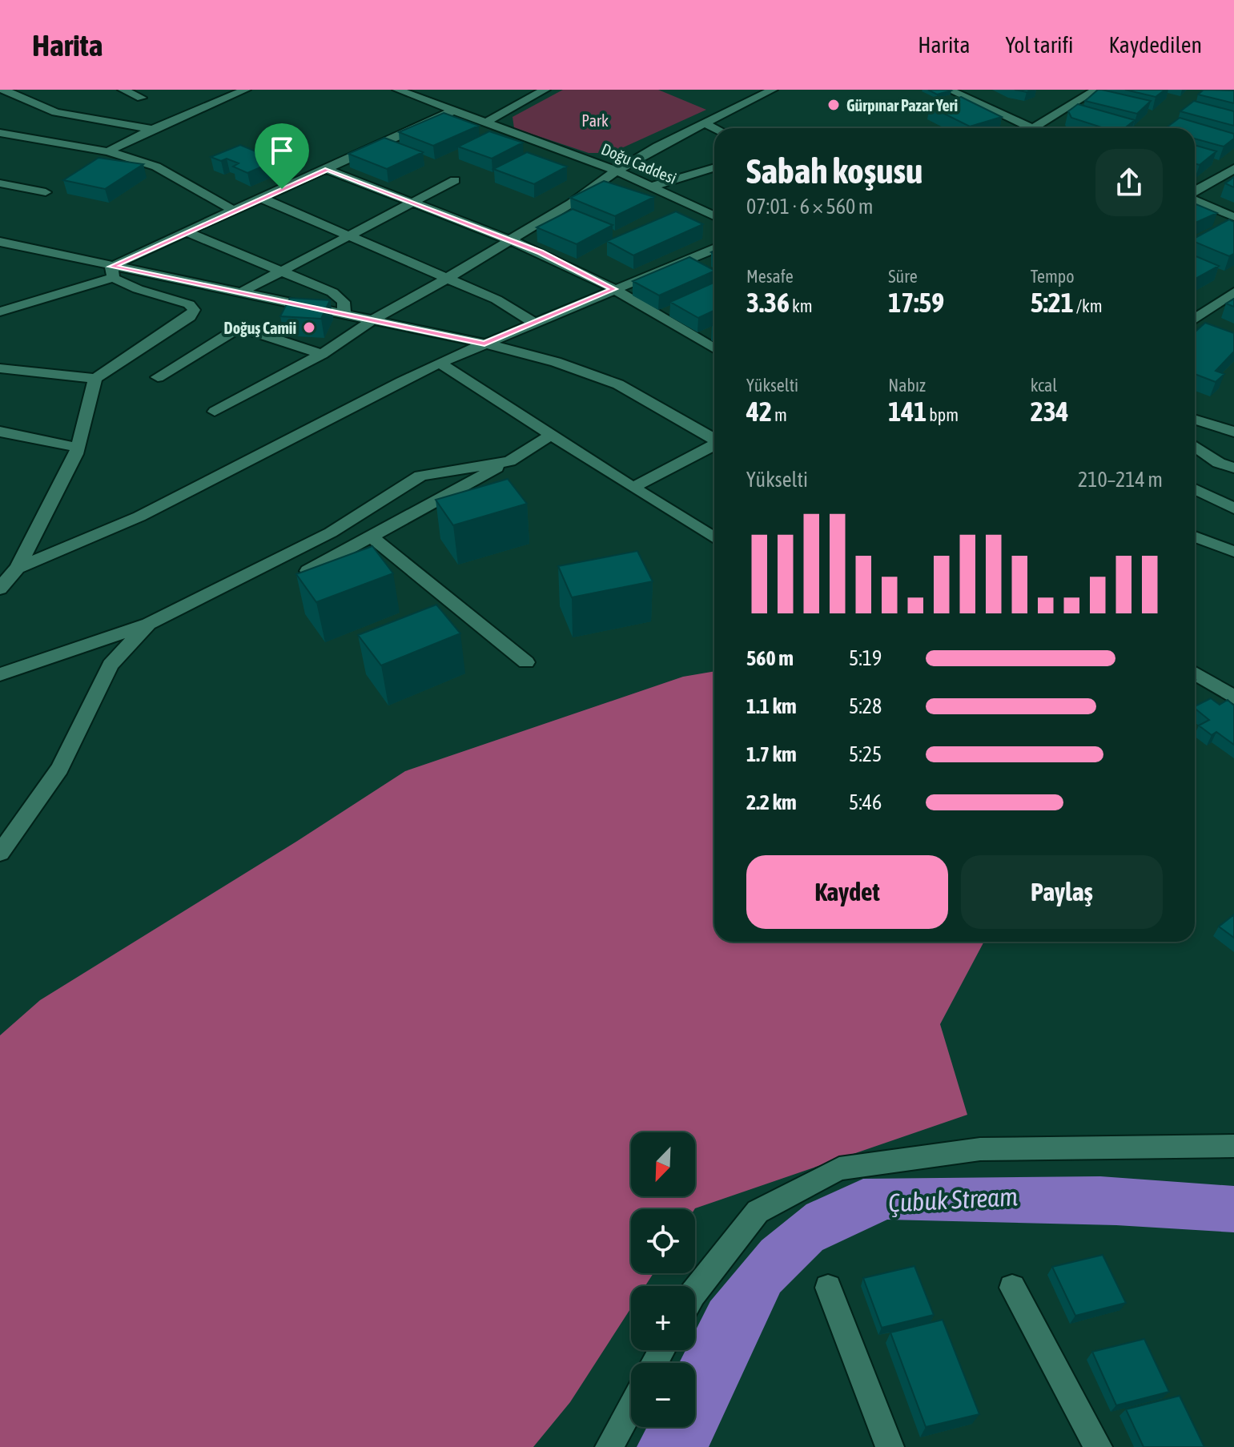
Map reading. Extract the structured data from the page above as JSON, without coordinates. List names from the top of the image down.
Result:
{
  "streets": {
    "street": ["Doğu Caddesi"]
  },
  "water": ["Çubuk Stream"],
  "parks": ["Park"],
  "places": ["Gürpınar Pazar Yeri", "Doğuş Camii"],
  "north": "bottom left",
  "page": {
    "header": "Harita",
    "nav": ["Harita", "Yol tarifi", "Kaydedilen"],
    "heading": ["Sabah koşusu", "07:01 · 6 × 560 m"],
    "stats": [
      ["Mesafe", "3.36 km"],
      ["Süre", "17:59"],
      ["Tempo", "5:21 /km"],
      ["Yükselti", "42 m"],
      ["Nabız", "141 bpm"],
      ["kcal", "234"]
    ],
    "chart": ["Yükselti", "210–214 m"],
    "list": [
      {
        "name": "560 m",
        "note": "5:19"
      },
      {
        "name": "1.1 km",
        "note": "5:28"
      },
      {
        "name": "1.7 km",
        "note": "5:25"
      },
      {
        "name": "2.2 km",
        "note": "5:46"
      }
    ],
    "buttons": ["Kaydet", "Paylaş"],
    "map_buttons": ["+", "−"]
  }
}
